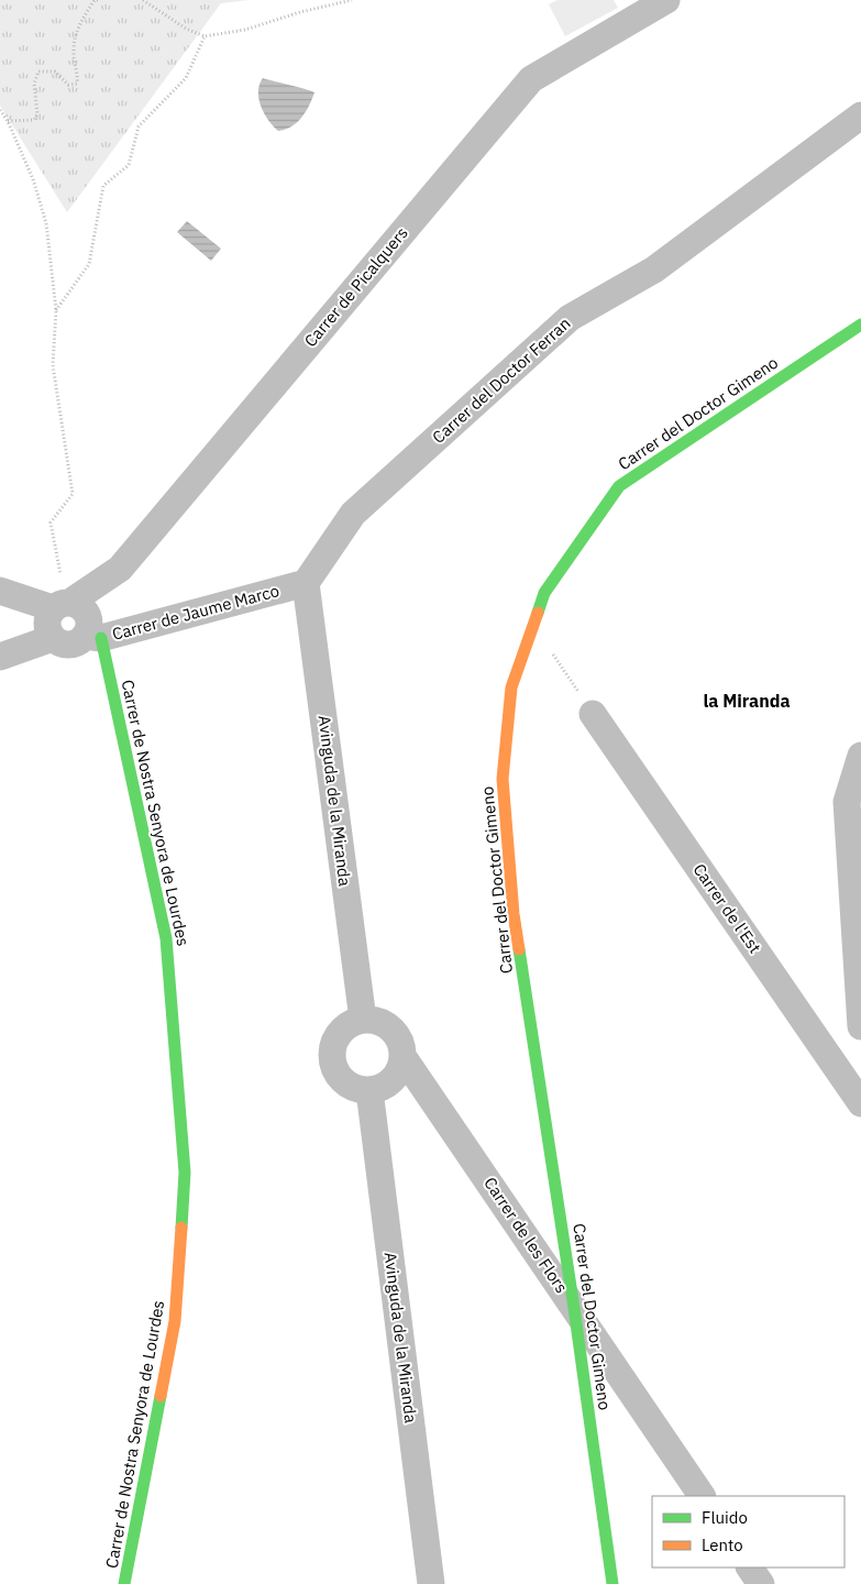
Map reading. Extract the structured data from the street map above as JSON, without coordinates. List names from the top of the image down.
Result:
{
  "streets": {
    "street": [
      "Carrer de Picalquers",
      "Carrer del Doctor Ferran",
      "Carrer del Doctor Gimeno",
      "Carrer de Jaume Marco",
      "Avinguda de la Miranda",
      "Carrer de Nostra Senyora de Lourdes",
      "Carrer de l'Est",
      "Carrer de les Flors"
    ]
  },
  "crossings": [
    ["Carrer de Picalquers", "Carrer de Jaume Marco"],
    ["Carrer de Picalquers", "Carrer de Nostra Senyora de Lourdes"],
    ["Carrer del Doctor Ferran", "Carrer de Jaume Marco"],
    ["Carrer del Doctor Ferran", "Avinguda de la Miranda"],
    ["Carrer del Doctor Gimeno", "Carrer de les Flors"],
    ["Carrer de Jaume Marco", "Avinguda de la Miranda"],
    ["Carrer de Jaume Marco", "Carrer de Nostra Senyora de Lourdes"],
    ["Avinguda de la Miranda", "Carrer de les Flors"]
  ],
  "districts": ["la Miranda"],
  "legend": ["Fluido", "Lento"]
}
